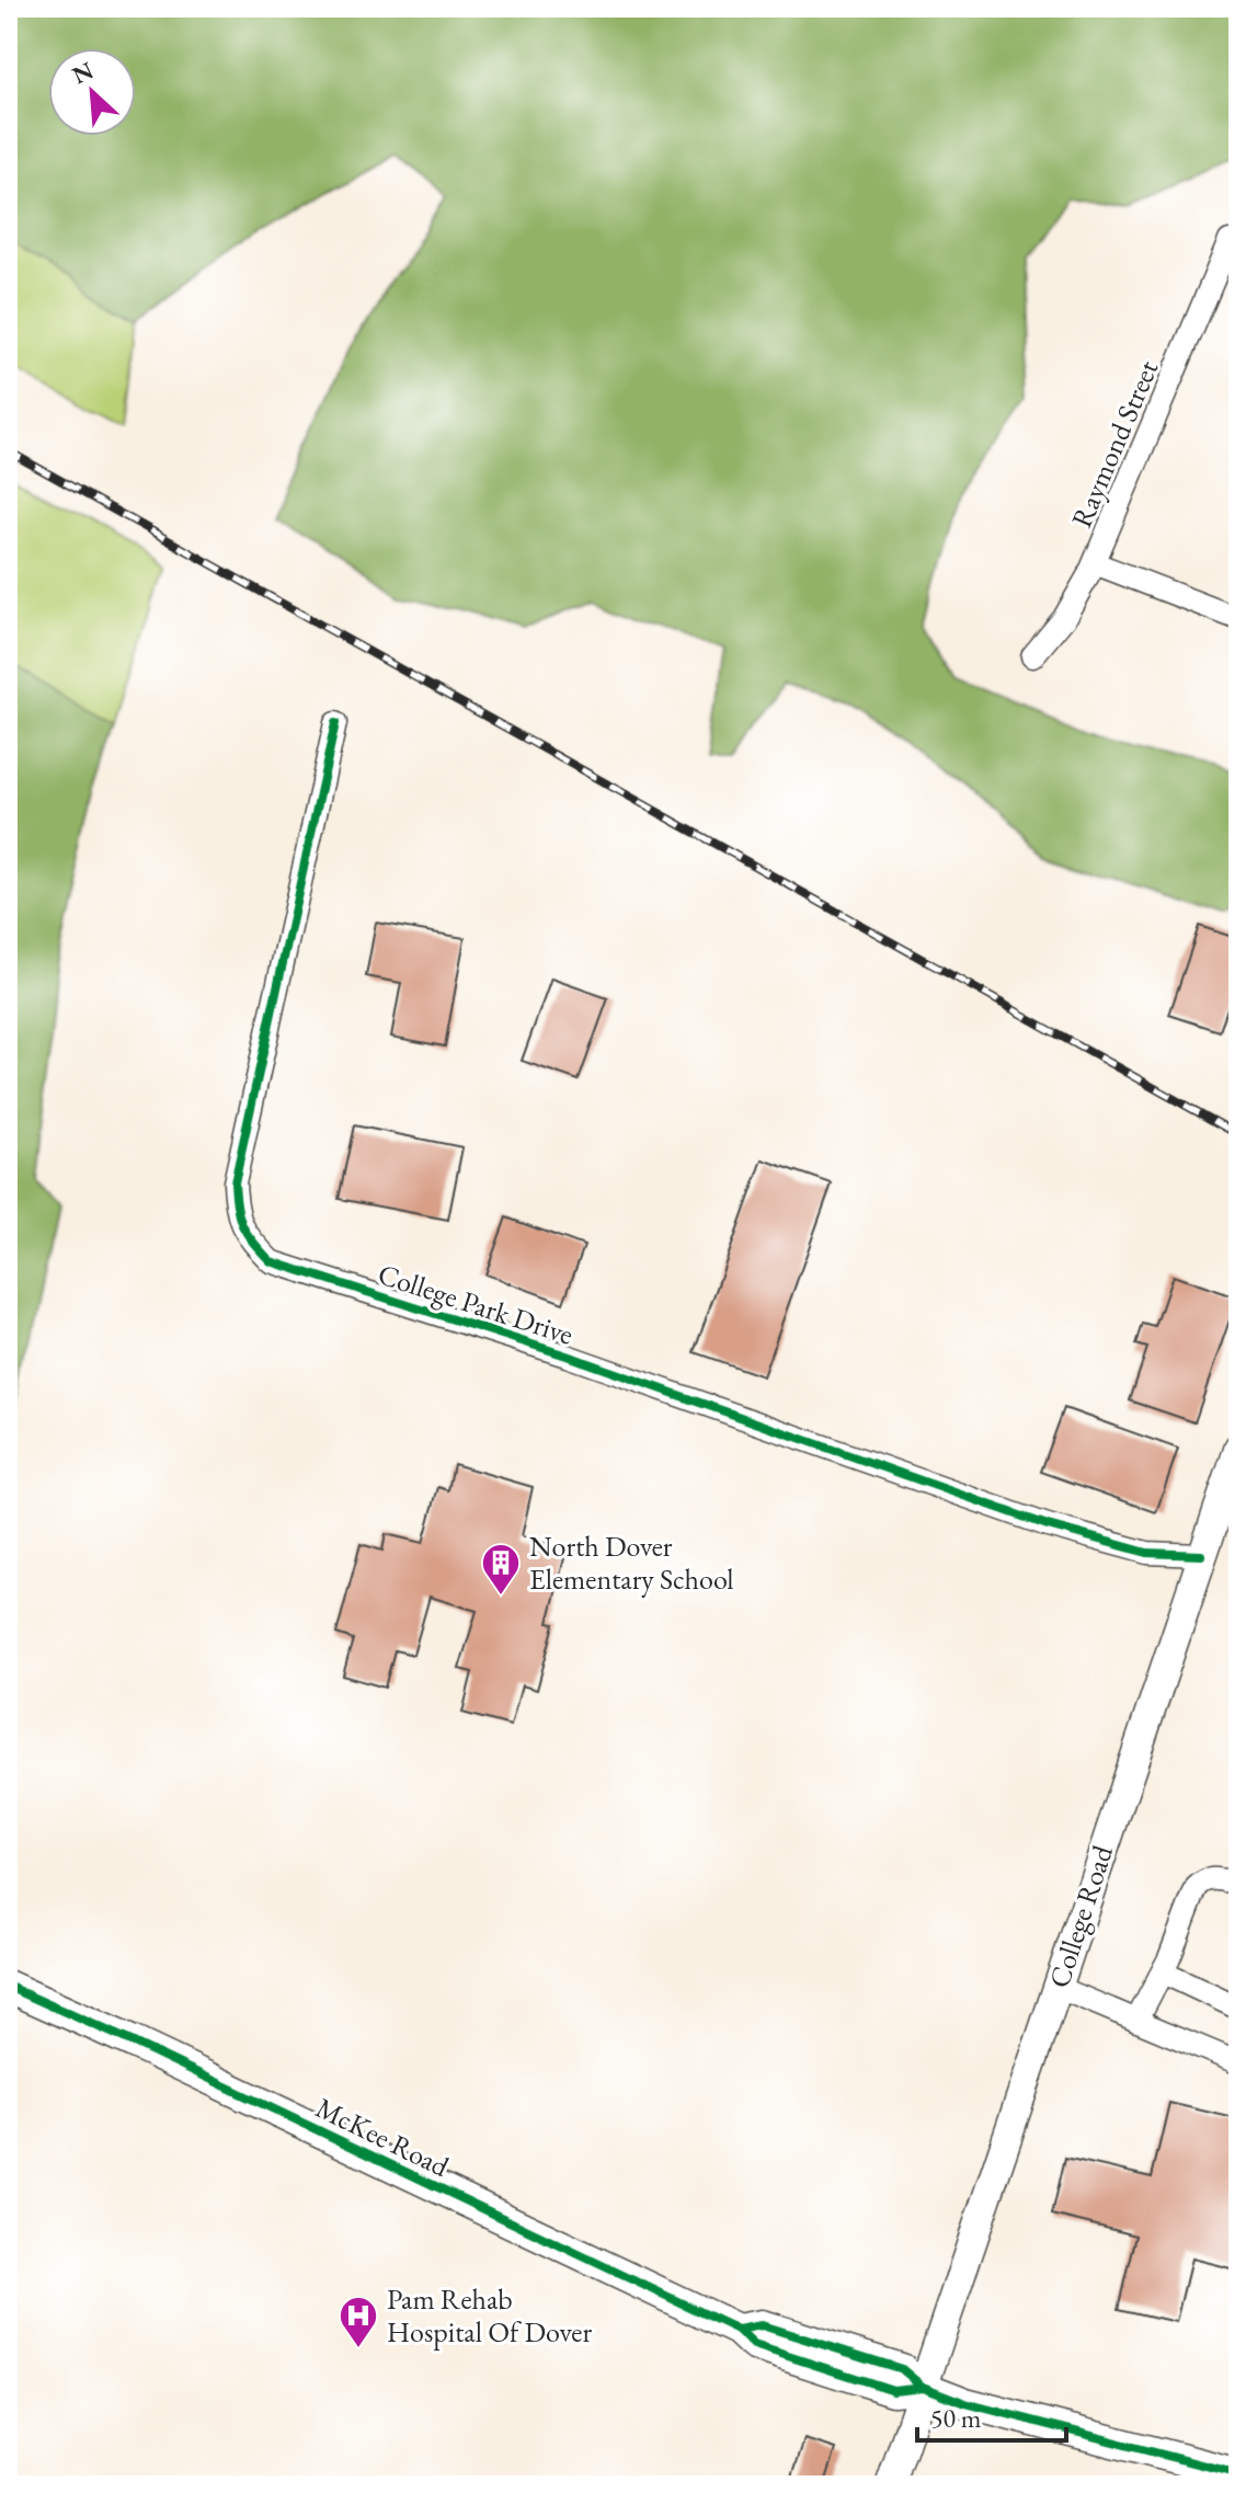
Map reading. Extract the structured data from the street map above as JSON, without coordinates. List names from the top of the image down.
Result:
{
  "streets": {
    "main road": ["McKee Road"],
    "street": ["Raymond Street", "College Park Drive", "College Road"]
  },
  "crossings": [
    ["College Park Drive", "College Road"],
    ["College Road", "McKee Road"]
  ],
  "places": {
    "building": ["North Dover Elementary School"],
    "hospital": ["Pam Rehab Hospital Of Dover"]
  },
  "scale_bar": "50 m",
  "north": "top left"
}
